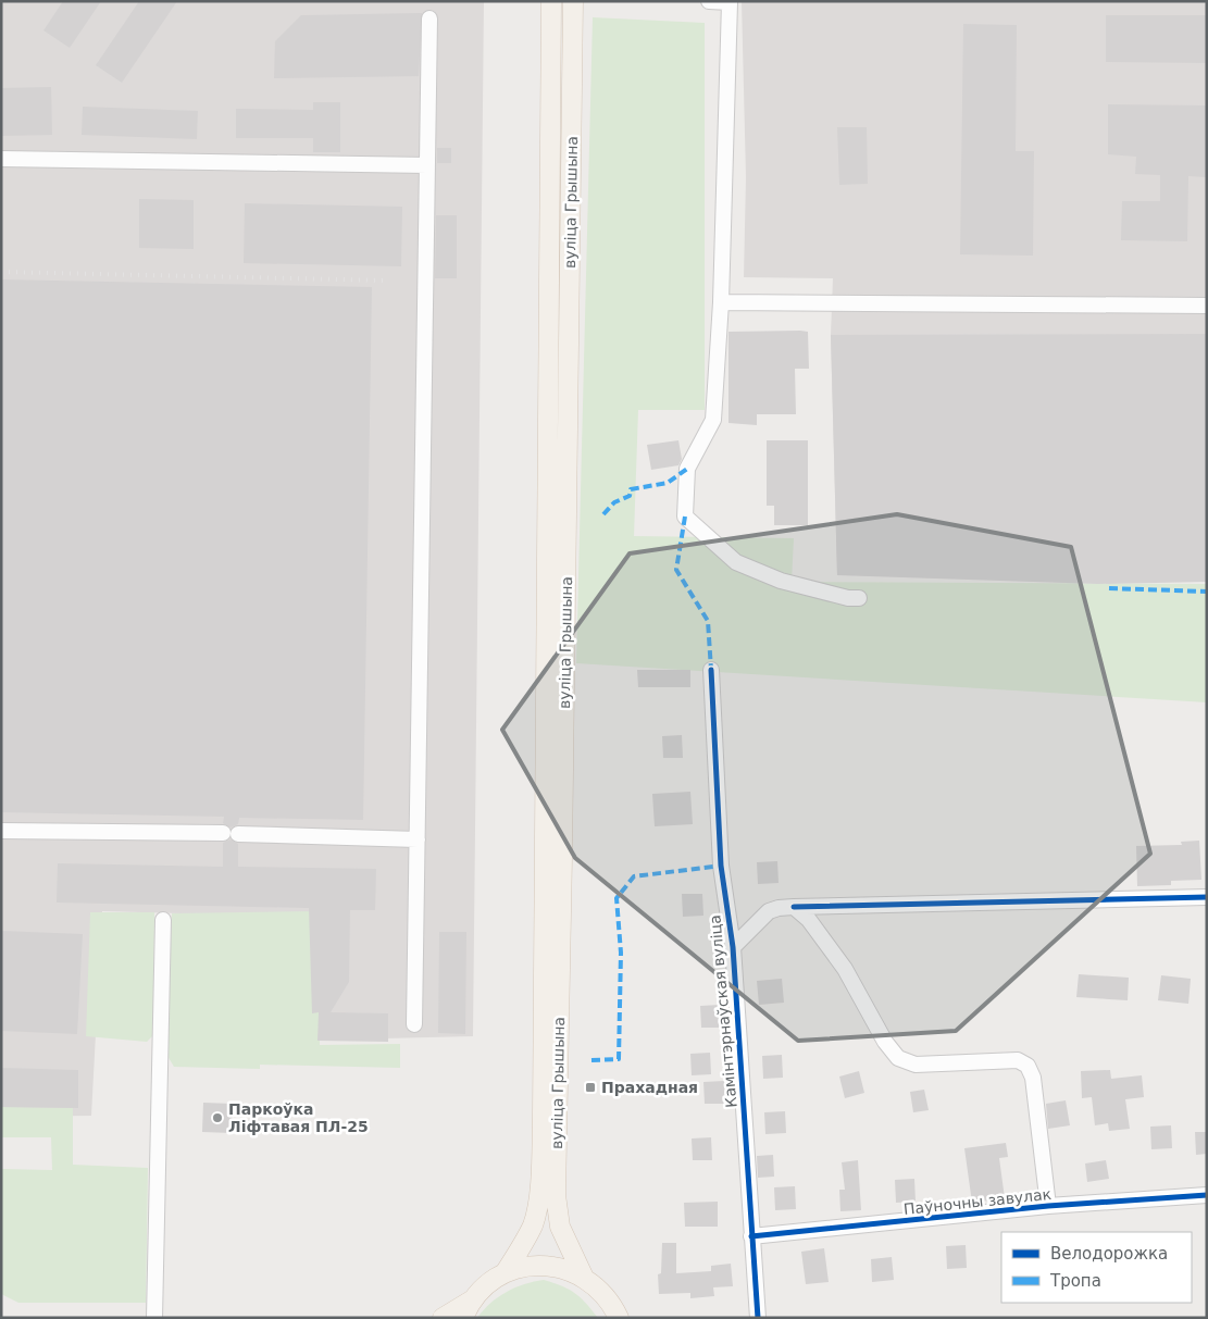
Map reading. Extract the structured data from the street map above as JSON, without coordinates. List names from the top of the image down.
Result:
{
  "streets": {
    "main road": ["вуліца Грышына"],
    "street": ["Камінтэрнаўская вуліца", "Паўночны завулак"]
  },
  "crossings": [
    ["Камінтэрнаўская вуліца", "Паўночны завулак"]
  ],
  "places": {
    "transit": ["Прахадная"],
    "other": ["Паркоўка Ліфтавая ПЛ-25"]
  },
  "legend": ["Велодорожка", "Тропа"]
}
